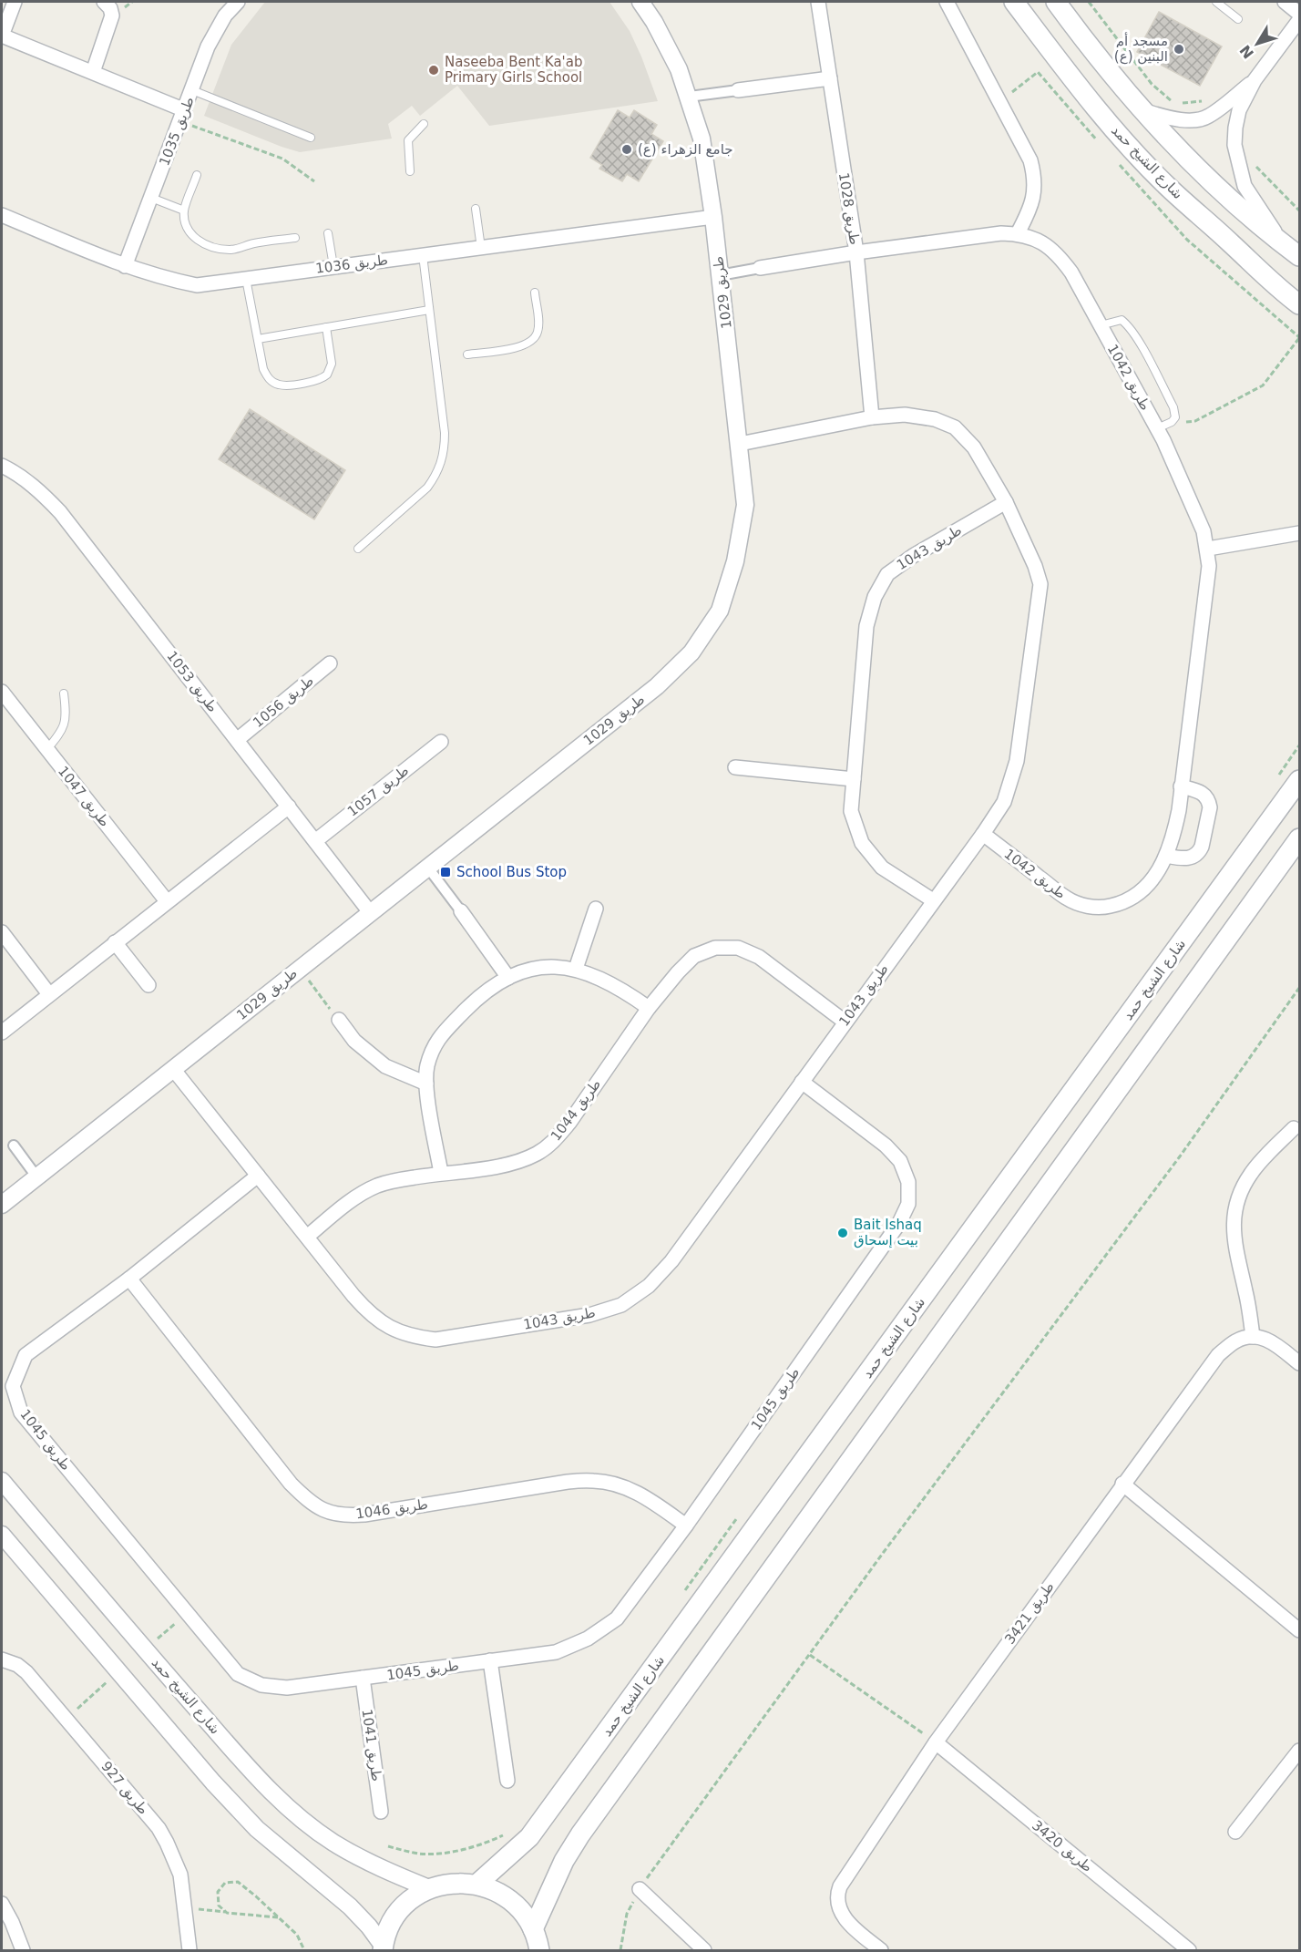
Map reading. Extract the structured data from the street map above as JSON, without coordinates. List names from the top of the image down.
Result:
{
  "streets": {
    "main road": ["شارع الشيخ حمد"],
    "street": [
      "طريق 1035",
      "طريق 1028",
      "طريق 1036",
      "طريق 1029",
      "طريق 1042",
      "طريق 1043",
      "طريق 1053",
      "طريق 1056",
      "طريق 1057",
      "طريق 1047",
      "طريق 1044",
      "طريق 1045",
      "طريق 1046",
      "طريق 3421",
      "طريق 1041",
      "طريق 927",
      "طريق 3420"
    ]
  },
  "crossings": [
    ["طريق 1035", "طريق 1036"],
    ["طريق 1028", "طريق 1042"],
    ["طريق 1028", "طريق 1043"],
    ["طريق 1036", "طريق 1029"],
    ["طريق 1029", "طريق 1043"],
    ["طريق 1029", "طريق 1053"],
    ["طريق 1042", "طريق 1043"],
    ["طريق 1043", "طريق 1044"],
    ["طريق 1043", "طريق 1045"],
    ["طريق 1053", "طريق 1056"],
    ["طريق 1053", "طريق 1057"],
    ["طريق 1045", "طريق 1046"],
    ["طريق 1045", "طريق 1041"],
    ["طريق 3421", "طريق 3420"]
  ],
  "places": {
    "other": [
      "مسجد أم البنين (ع)",
      "Naseeba Bent Ka'ab Primary Girls School",
      "جامع الزهراء (ع)",
      "Bait Ishaq بيت إسحاق"
    ],
    "transit": ["School Bus Stop"]
  },
  "north": "bottom left"
}
